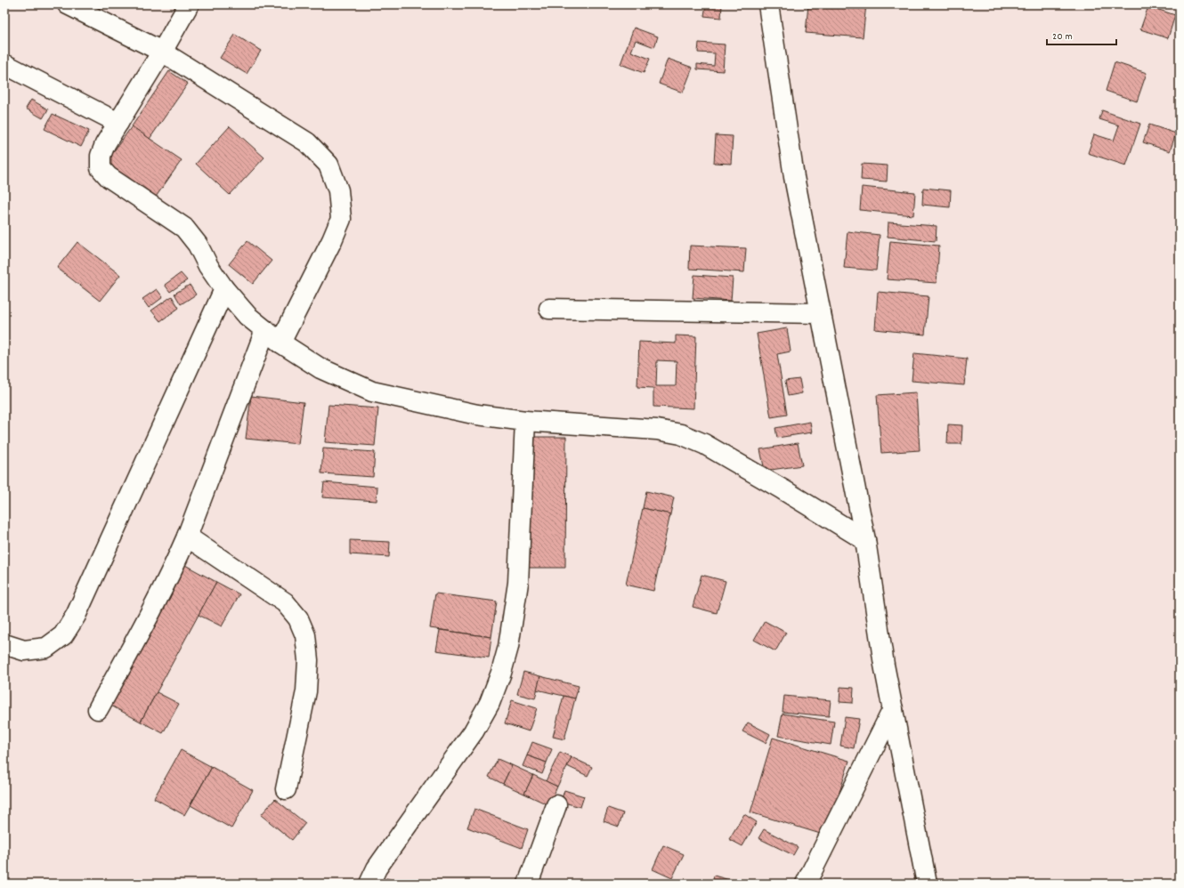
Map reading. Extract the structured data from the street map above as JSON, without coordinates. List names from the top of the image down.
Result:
{
  "scale_bar": "20 m"
}
